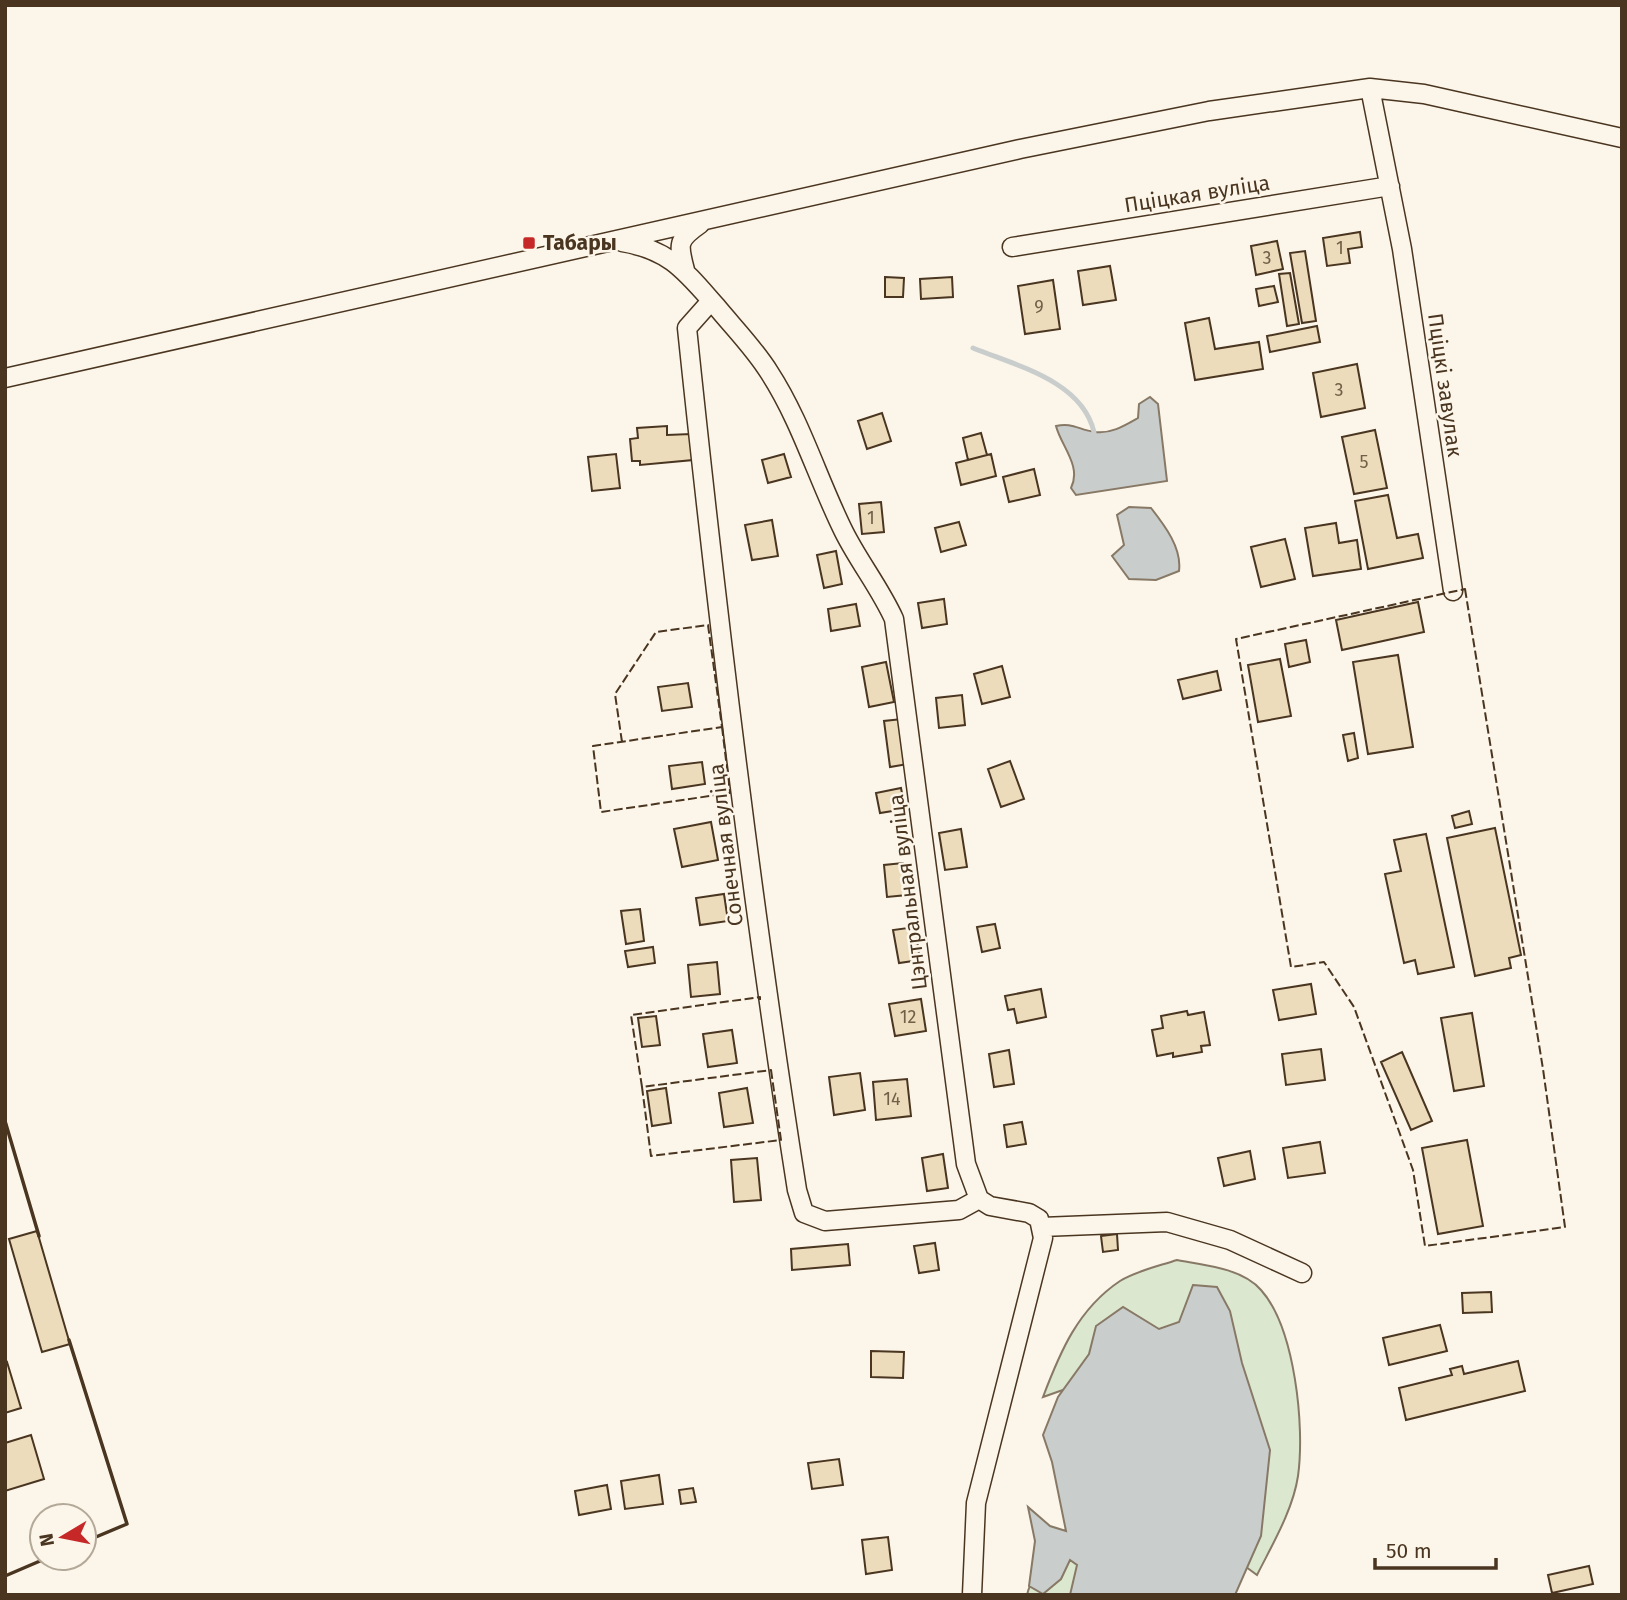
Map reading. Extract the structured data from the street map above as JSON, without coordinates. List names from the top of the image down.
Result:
{
  "streets": {
    "street": [
      "Пціцкая вуліца",
      "Пціцкі завулак",
      "Сонечная вуліца",
      "Цэнтральная вуліца"
    ]
  },
  "crossings": [
    ["Пціцкая вуліца", "Пціцкі завулак"],
    ["Сонечная вуліца", "Цэнтральная вуліца"]
  ],
  "places": {
    "transit": ["Табары"]
  },
  "house_numbers": [
    "1",
    "3",
    "9",
    "3",
    "5",
    "1",
    "12",
    "14"
  ],
  "scale_bar": "50 m",
  "north": "left"
}
